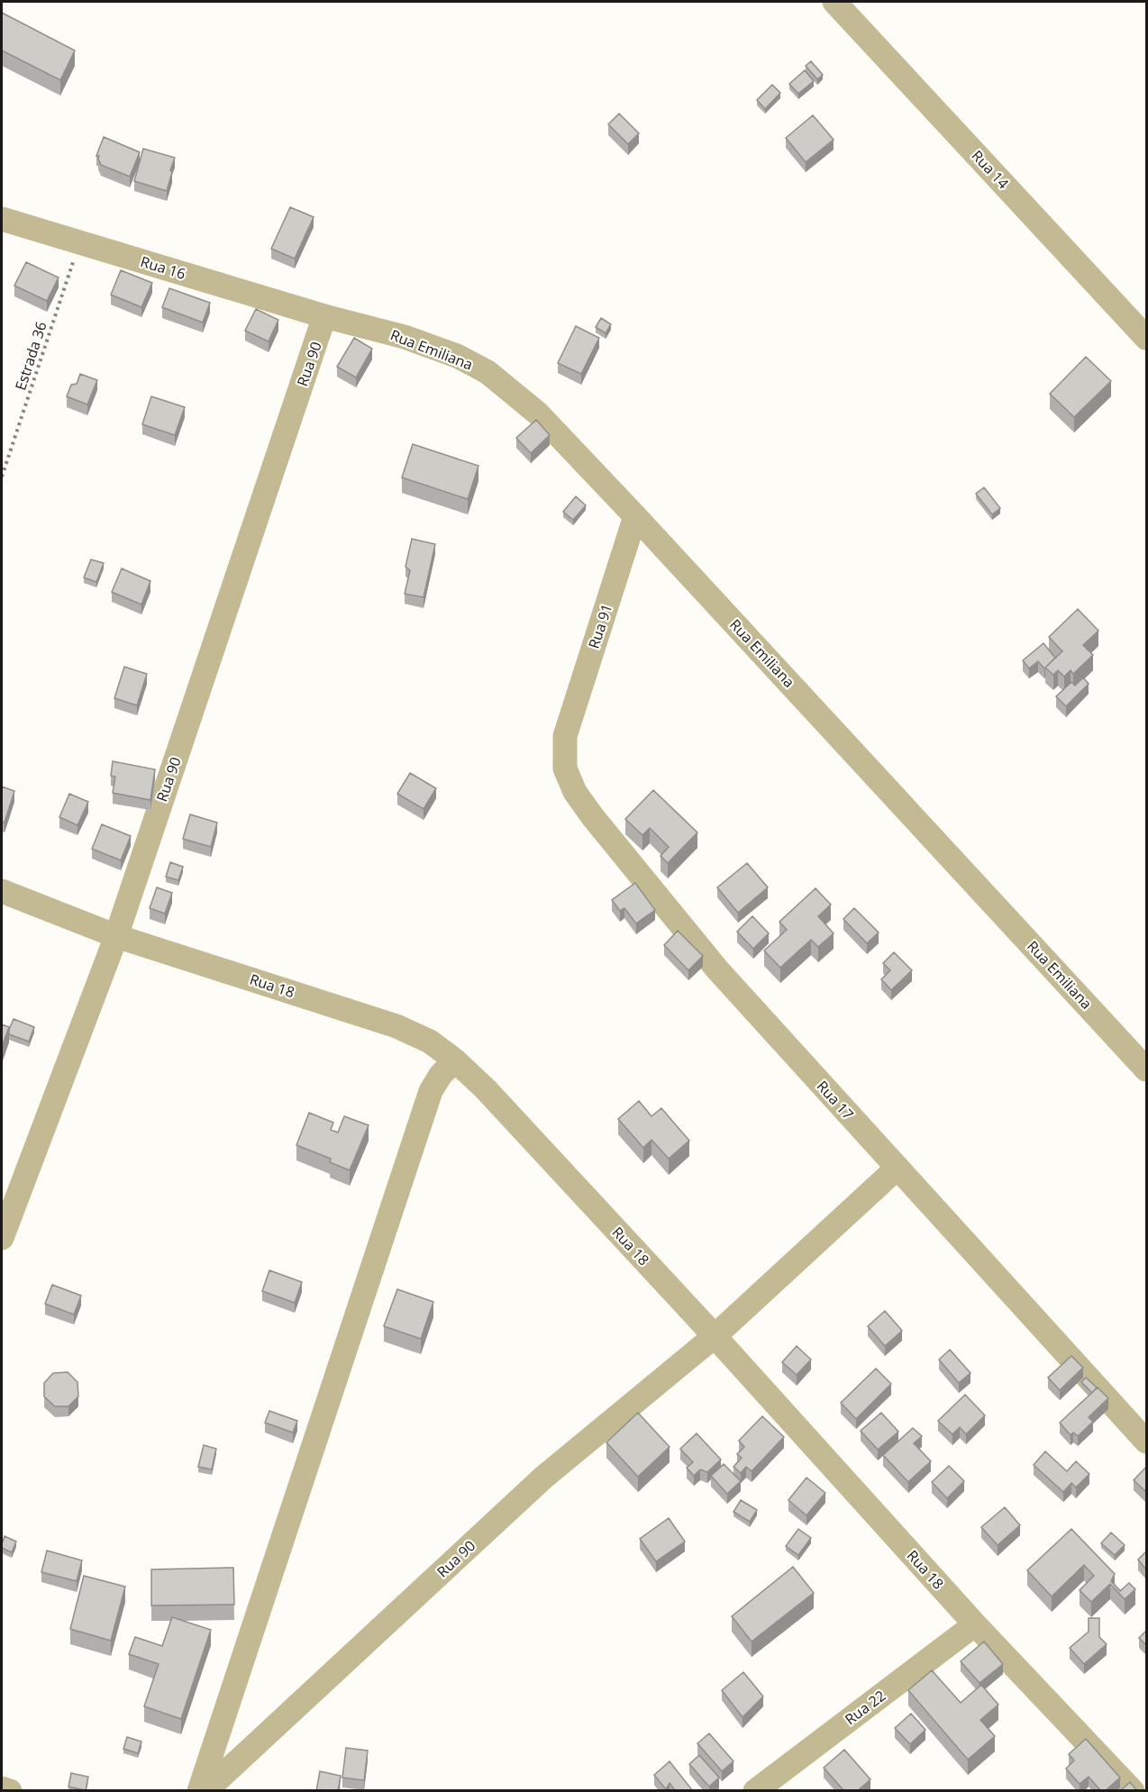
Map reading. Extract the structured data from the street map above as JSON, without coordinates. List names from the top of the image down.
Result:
{
  "streets": {
    "street": [
      "Rua 14",
      "Rua 16",
      "Rua Emiliana",
      "Rua 90",
      "Rua 91",
      "Rua 18",
      "Rua 17",
      "Rua 22"
    ],
    "path": ["Estrada 36"]
  },
  "crossings": [
    ["Rua 16", "Rua Emiliana"],
    ["Rua 16", "Estrada 36"],
    ["Rua 16", "Rua 90"],
    ["Rua Emiliana", "Rua 90"],
    ["Rua Emiliana", "Rua 91"],
    ["Rua 90", "Rua 18"],
    ["Rua 90", "Rua 17"],
    ["Rua 91", "Rua 17"],
    ["Rua 18", "Rua 22"]
  ]
}
